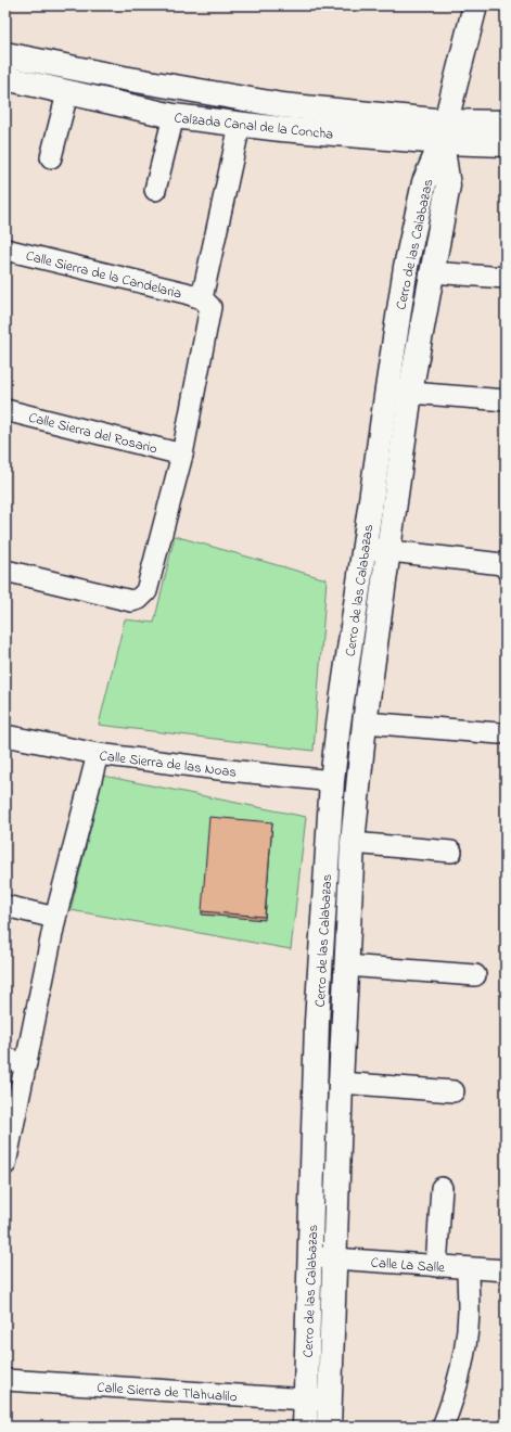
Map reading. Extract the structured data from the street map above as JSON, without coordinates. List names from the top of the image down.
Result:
{
  "streets": {
    "street": [
      "Calzada Canal de la Concha",
      "Cerro de las Calabazas",
      "Calle Sierra de la Candelaria",
      "Calle Sierra del Rosario",
      "Calle Sierra de las Noas",
      "Calle La Salle",
      "Calle Sierra de Tlahualilo"
    ]
  },
  "crossings": [
    ["Calzada Canal de la Concha", "Cerro de las Calabazas"],
    ["Cerro de las Calabazas", "Calle Sierra de las Noas"],
    ["Cerro de las Calabazas", "Calle La Salle"],
    ["Cerro de las Calabazas", "Calle Sierra de Tlahualilo"]
  ]
}
